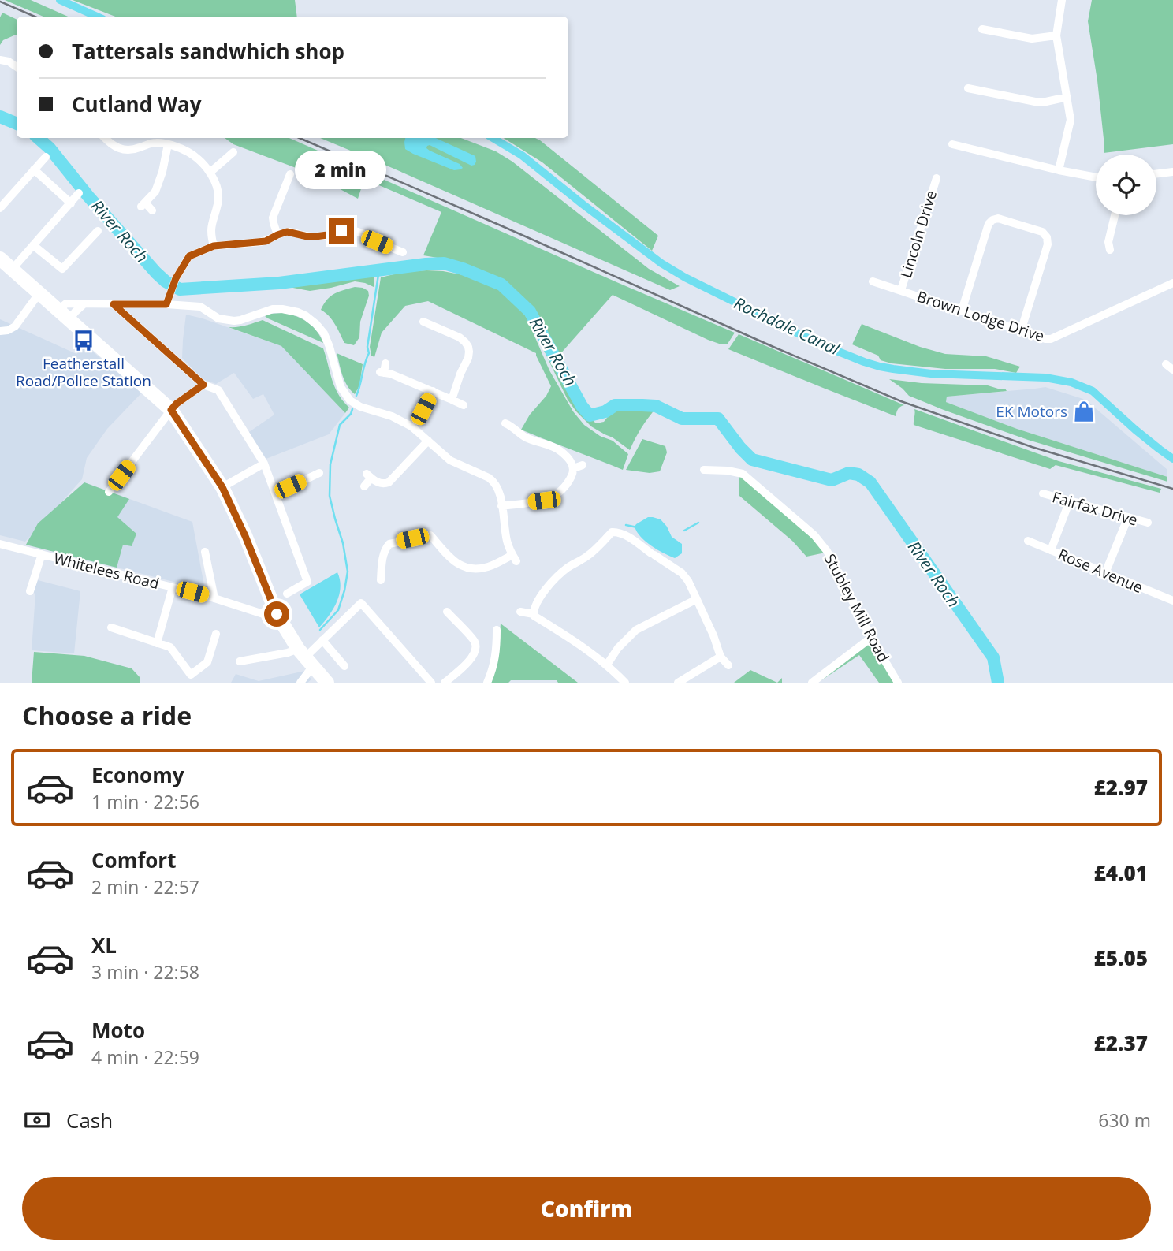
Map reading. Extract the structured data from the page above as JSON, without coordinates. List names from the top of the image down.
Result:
{
  "streets": {
    "street": [
      "Lincoln Drive",
      "Brown Lodge Drive",
      "Fairfax Drive",
      "Whitelees Road",
      "Rose Avenue",
      "Stubley Mill Road"
    ]
  },
  "crossings": [
    ["Lincoln Drive", "Brown Lodge Drive"]
  ],
  "water": ["River Roch", "Rochdale Canal"],
  "places": {
    "bus stop": ["Featherstall Road/Police Station"],
    "shop": ["EK Motors"]
  },
  "page": {
    "banner": ["Tattersals sandwhich shop", "Cutland Way"],
    "bubble": "2 min",
    "heading": "Choose a ride",
    "list": [
      {
        "name": "Economy",
        "note": "1 min · 22:56",
        "value": "£2.97"
      },
      {
        "name": "Comfort",
        "note": "2 min · 22:57",
        "value": "£4.01"
      },
      {
        "name": "XL",
        "note": "3 min · 22:58",
        "value": "£5.05"
      },
      {
        "name": "Moto",
        "note": "4 min · 22:59",
        "value": "£2.37"
      }
    ],
    "pay": ["Cash", "630 m"],
    "buttons": "Confirm"
  }
}
